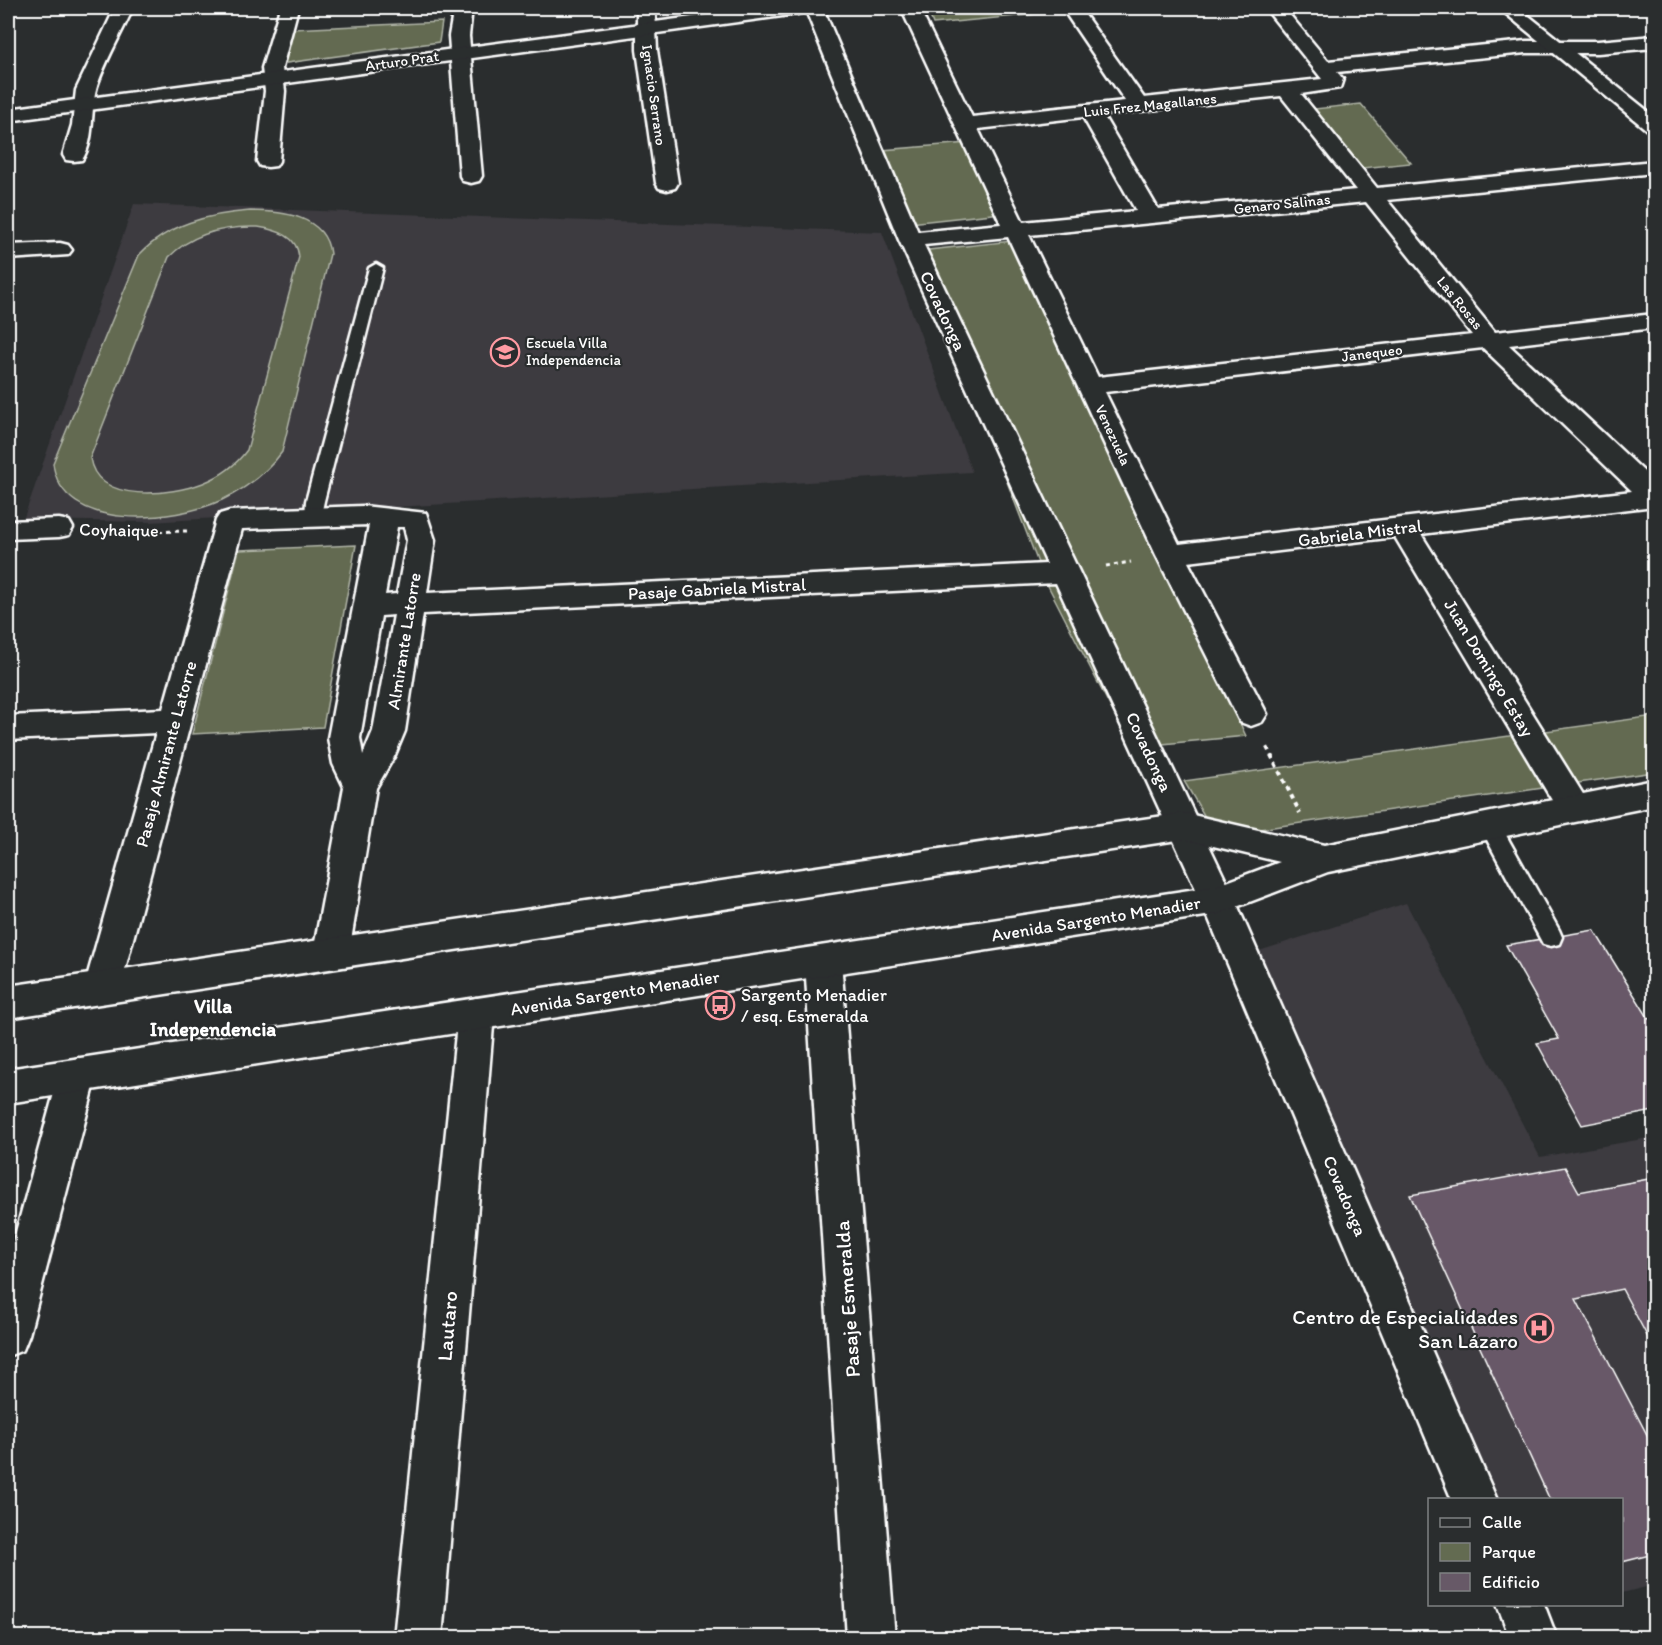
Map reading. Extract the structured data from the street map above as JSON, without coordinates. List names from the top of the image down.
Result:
{
  "streets": {
    "street": [
      "Arturo Prat",
      "Ignacio Serrano",
      "Luis Frez Magallanes",
      "Genaro Salinas",
      "Las Rosas",
      "Covadonga",
      "Janequeo",
      "Venezuela",
      "Coyhaique",
      "Gabriela Mistral",
      "Pasaje Gabriela Mistral",
      "Almirante Latorre",
      "Juan Domingo Estay",
      "Pasaje Almirante Latorre",
      "Avenida Sargento Menadier",
      "Pasaje Esmeralda",
      "Lautaro"
    ]
  },
  "crossings": [
    ["Arturo Prat", "Ignacio Serrano"],
    ["Luis Frez Magallanes", "Las Rosas"],
    ["Luis Frez Magallanes", "Venezuela"],
    ["Genaro Salinas", "Las Rosas"],
    ["Genaro Salinas", "Covadonga"],
    ["Genaro Salinas", "Venezuela"],
    ["Las Rosas", "Janequeo"],
    ["Las Rosas", "Gabriela Mistral"],
    ["Covadonga", "Pasaje Gabriela Mistral"],
    ["Covadonga", "Avenida Sargento Menadier"],
    ["Janequeo", "Venezuela"],
    ["Venezuela", "Gabriela Mistral"],
    ["Coyhaique", "Almirante Latorre"],
    ["Coyhaique", "Pasaje Almirante Latorre"],
    ["Gabriela Mistral", "Juan Domingo Estay"],
    ["Pasaje Gabriela Mistral", "Almirante Latorre"],
    ["Almirante Latorre", "Pasaje Almirante Latorre"],
    ["Almirante Latorre", "Avenida Sargento Menadier"],
    ["Juan Domingo Estay", "Avenida Sargento Menadier"],
    ["Pasaje Almirante Latorre", "Avenida Sargento Menadier"],
    ["Avenida Sargento Menadier", "Pasaje Esmeralda"],
    ["Avenida Sargento Menadier", "Lautaro"]
  ],
  "districts": ["Villa Independencia"],
  "places": {
    "school or university": ["Escuela Villa Independencia"],
    "bus stop": ["Sargento Menadier / esq. Esmeralda"],
    "hospital": ["Centro de Especialidades San Lázaro"]
  },
  "legend": ["Calle", "Parque", "Edificio"]
}
